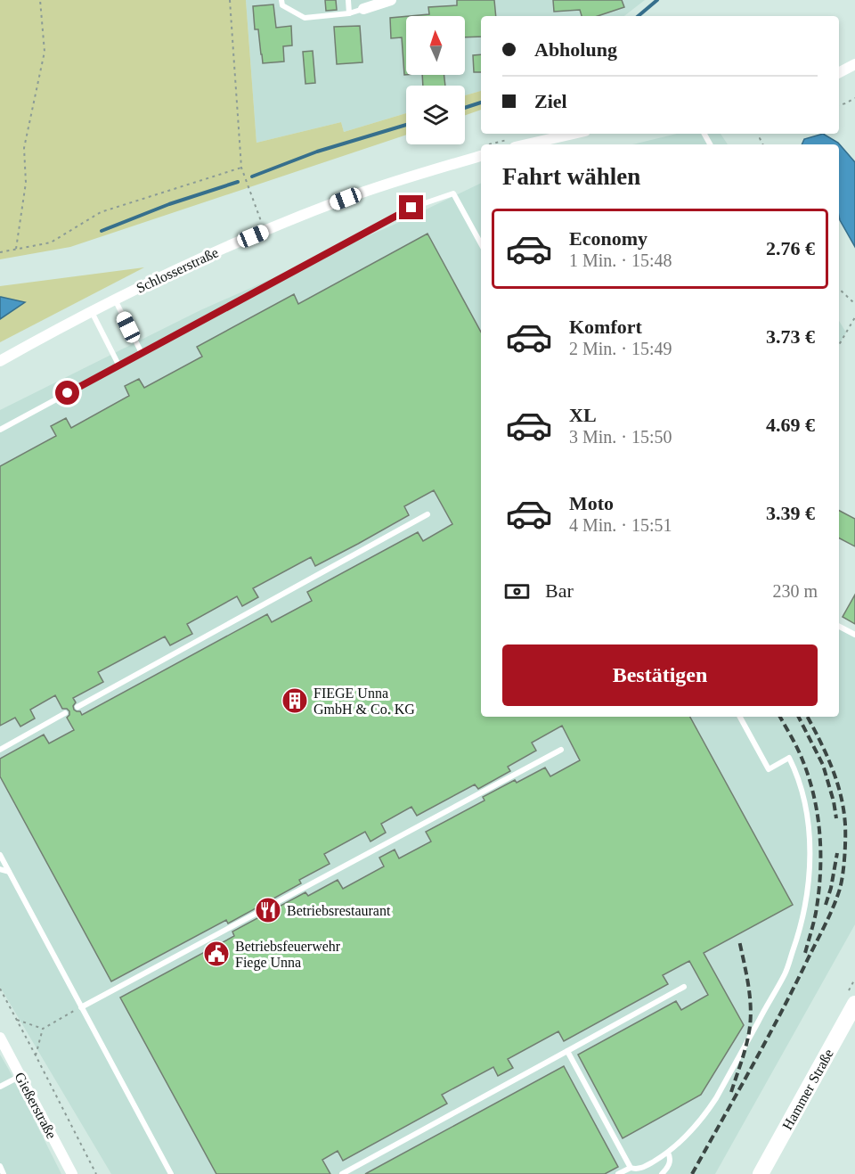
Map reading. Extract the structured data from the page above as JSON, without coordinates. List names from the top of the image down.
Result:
{
  "streets": {
    "main road": ["Hammer Straße"],
    "street": ["Schlosserstraße", "Gießerstraße"]
  },
  "places": {
    "building": ["FIEGE Unna GmbH & Co. KG"],
    "restaurant": ["Betriebsrestaurant"],
    "public building": ["Betriebsfeuerwehr Fiege Unna"]
  },
  "north": "top",
  "page": {
    "banner": ["Abholung", "Ziel"],
    "heading": "Fahrt wählen",
    "list": [
      {
        "name": "Economy",
        "note": "1 Min. · 15:48",
        "value": "2.76 €"
      },
      {
        "name": "Komfort",
        "note": "2 Min. · 15:49",
        "value": "3.73 €"
      },
      {
        "name": "XL",
        "note": "3 Min. · 15:50",
        "value": "4.69 €"
      },
      {
        "name": "Moto",
        "note": "4 Min. · 15:51",
        "value": "3.39 €"
      }
    ],
    "pay": ["Bar", "230 m"],
    "buttons": "Bestätigen"
  }
}
